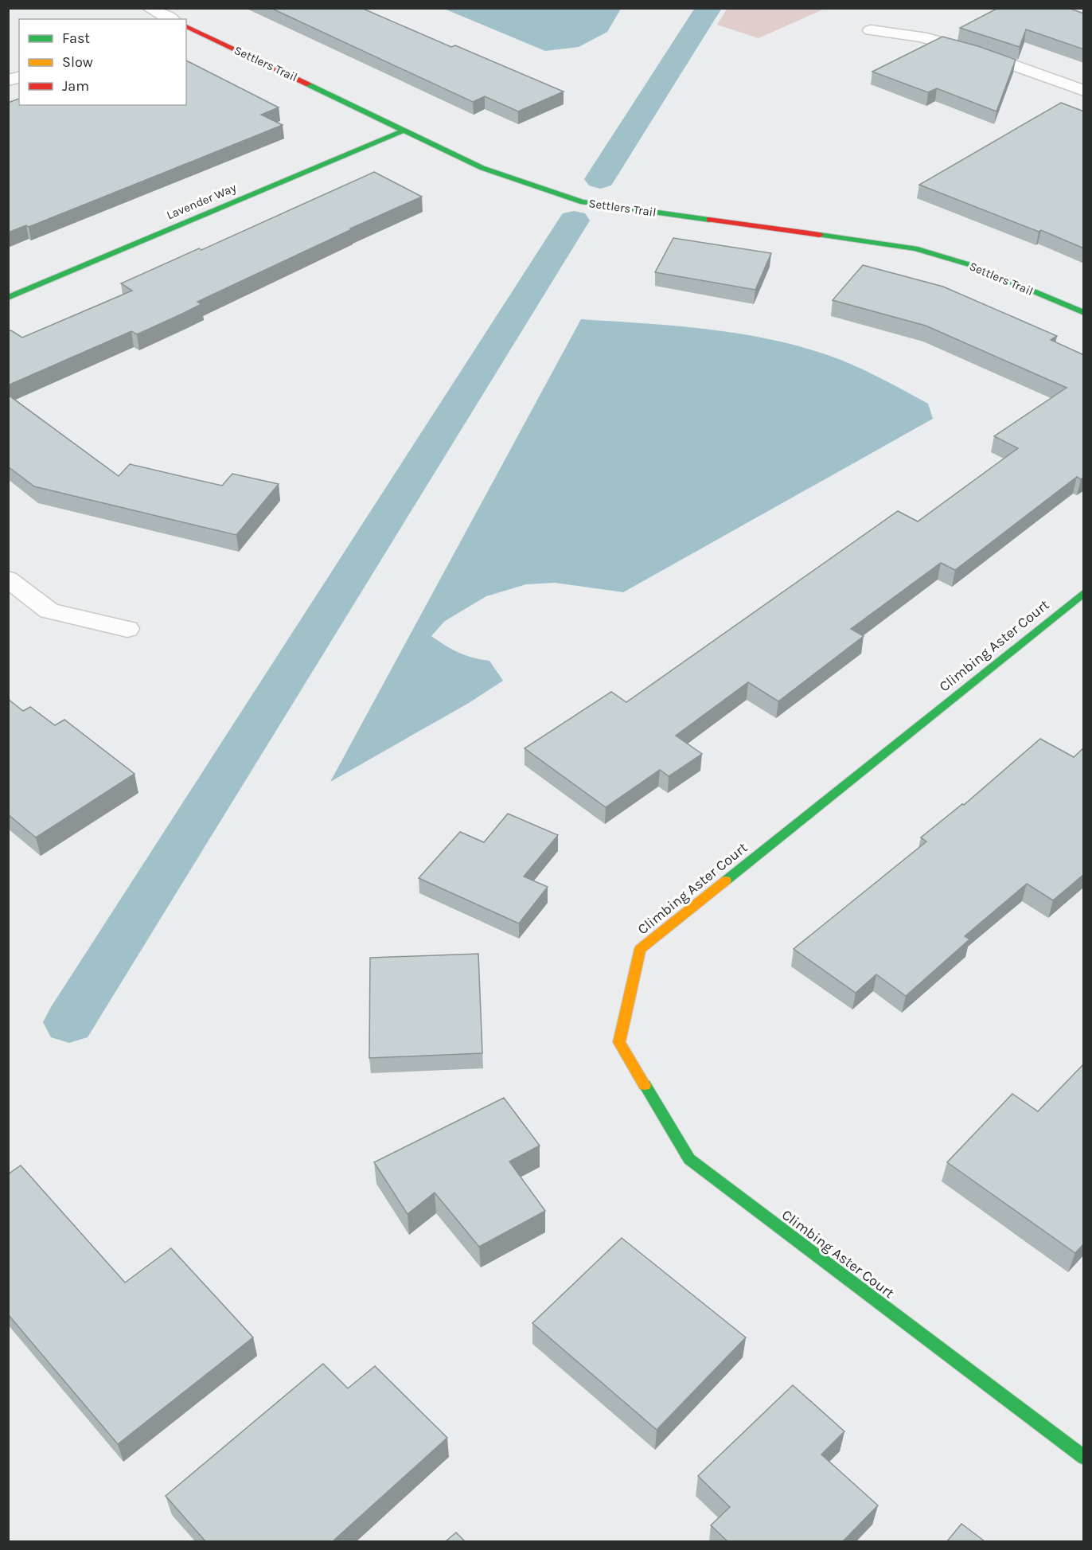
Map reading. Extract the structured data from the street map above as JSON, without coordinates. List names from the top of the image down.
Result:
{
  "streets": {
    "street": ["Settlers Trail", "Lavender Way", "Climbing Aster Court"]
  },
  "crossings": [
    ["Settlers Trail", "Lavender Way"]
  ],
  "legend": ["Fast", "Slow", "Jam"]
}
